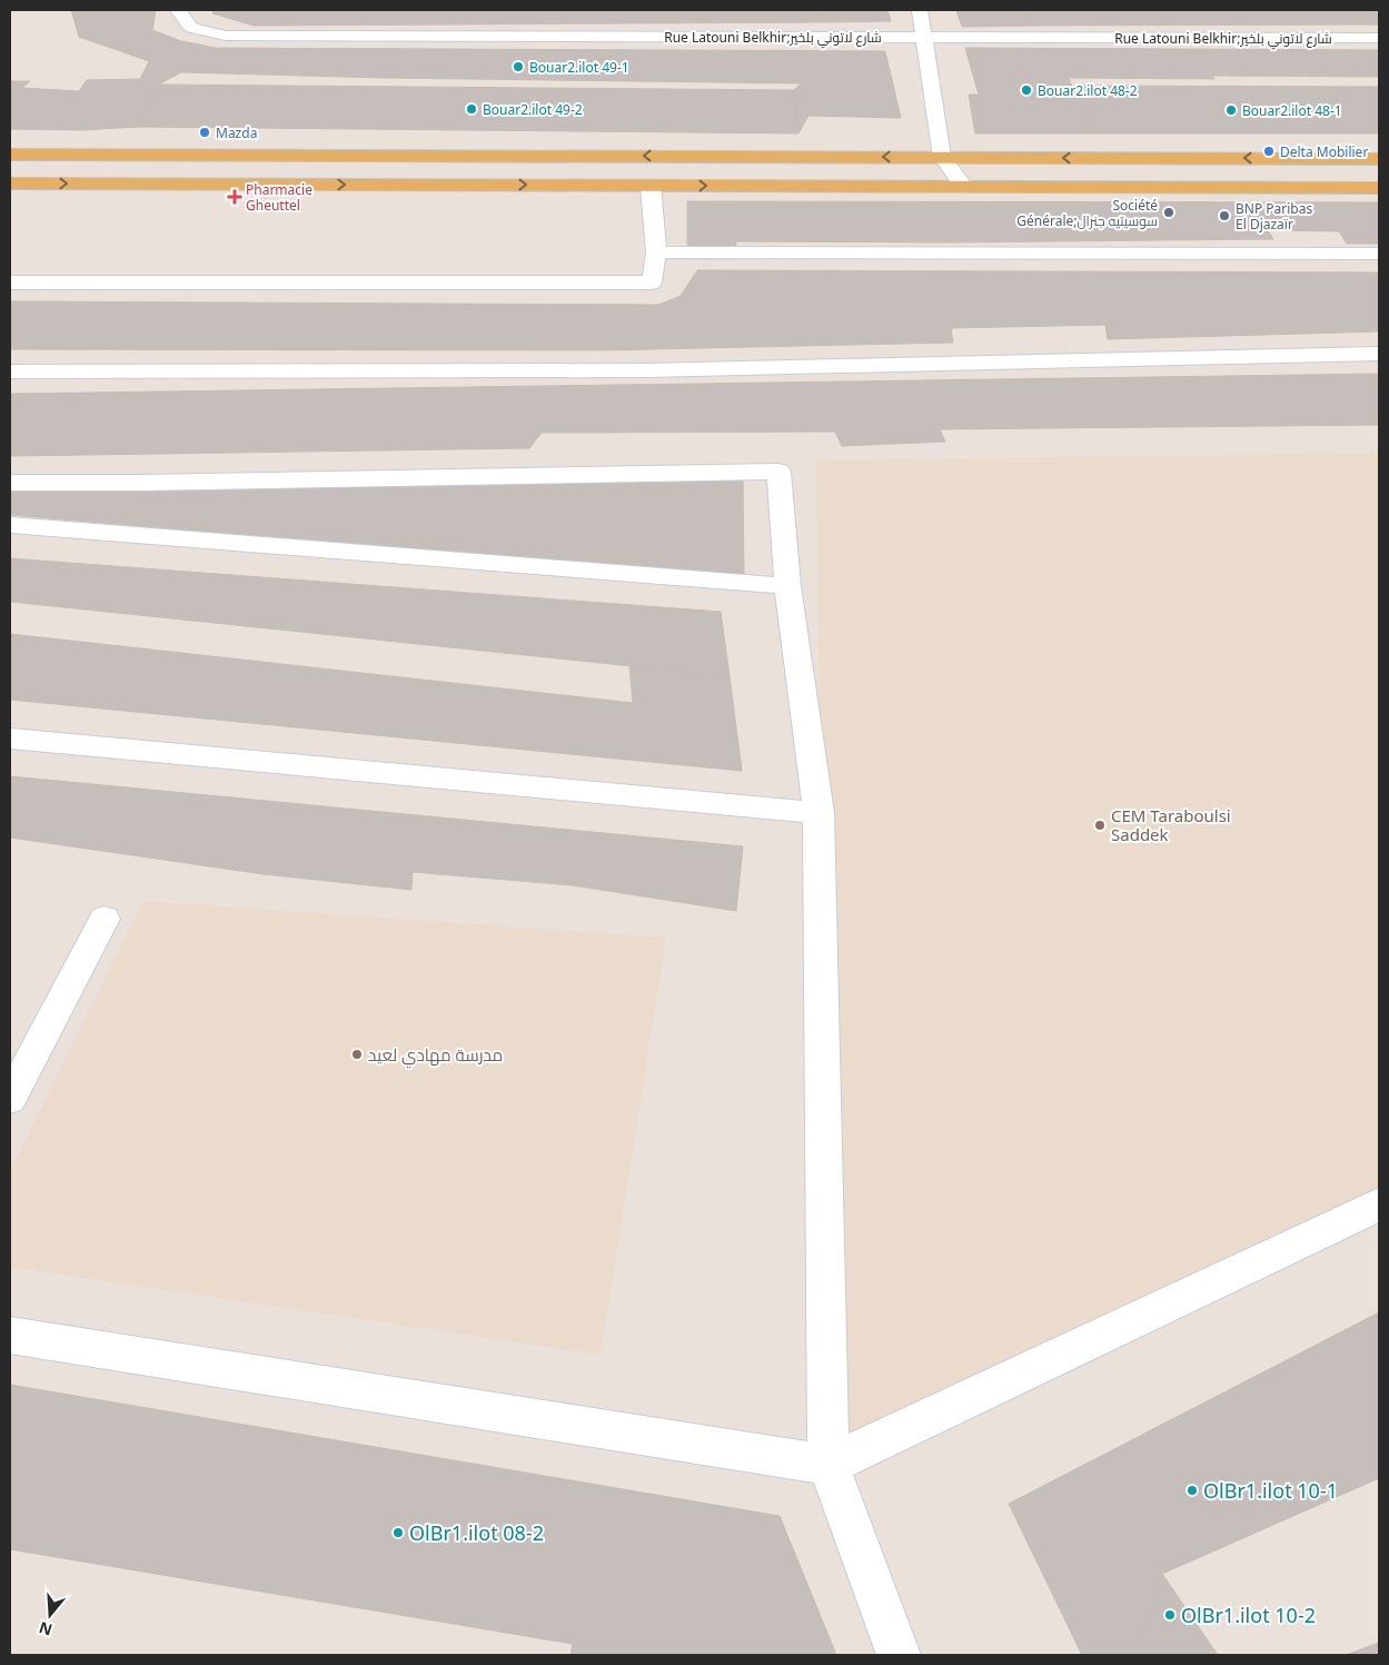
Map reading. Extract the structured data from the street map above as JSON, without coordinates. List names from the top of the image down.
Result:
{
  "streets": {
    "street": ["Rue Latouni Belkhir;شارع لاتوني بلخير"]
  },
  "places": {
    "other": [
      "Bouar2.ilot 49-1",
      "Bouar2.ilot 48-2",
      "Bouar2.ilot 49-2",
      "Bouar2.ilot 48-1",
      "Mazda",
      "Delta Mobilier",
      "Société Générale;سوسيتيه جنرال",
      "BNP Paribas El Djazaïr",
      "CEM Taraboulsi Saddek",
      "مدرسة مهادي لعيد",
      "OlBr1.ilot 10-1",
      "OlBr1.ilot 08-2",
      "OlBr1.ilot 10-2"
    ],
    "health": ["Pharmacie Gheuttel"]
  },
  "north": "bottom"
}
